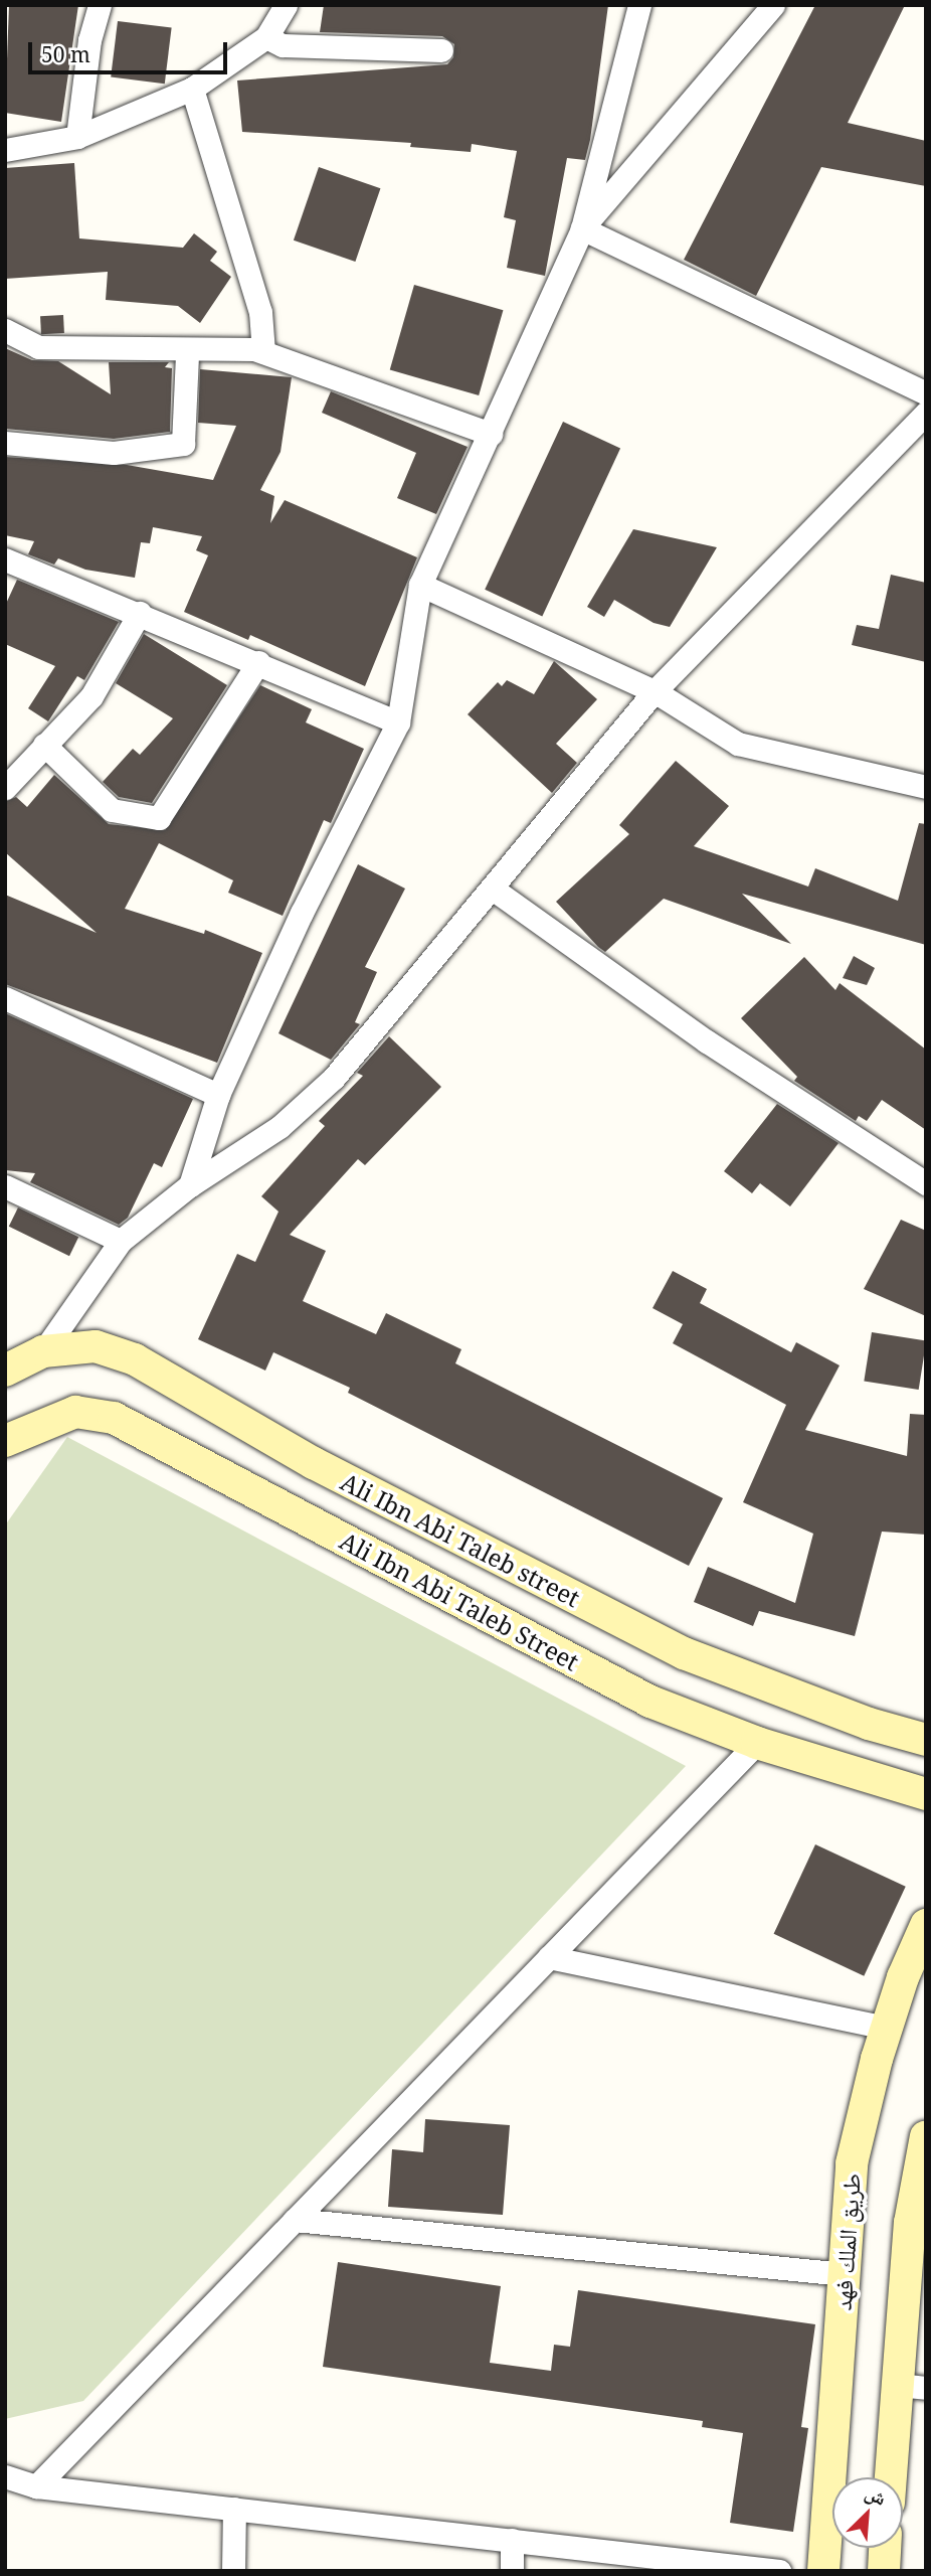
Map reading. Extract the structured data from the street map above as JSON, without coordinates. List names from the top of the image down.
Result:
{
  "streets": {
    "main road": ["Ali Ibn Abi Taleb street", "Ali Ibn Abi Taleb Street", "طريق الملك فهد"]
  },
  "scale_bar": "50 m",
  "north": "top right"
}
